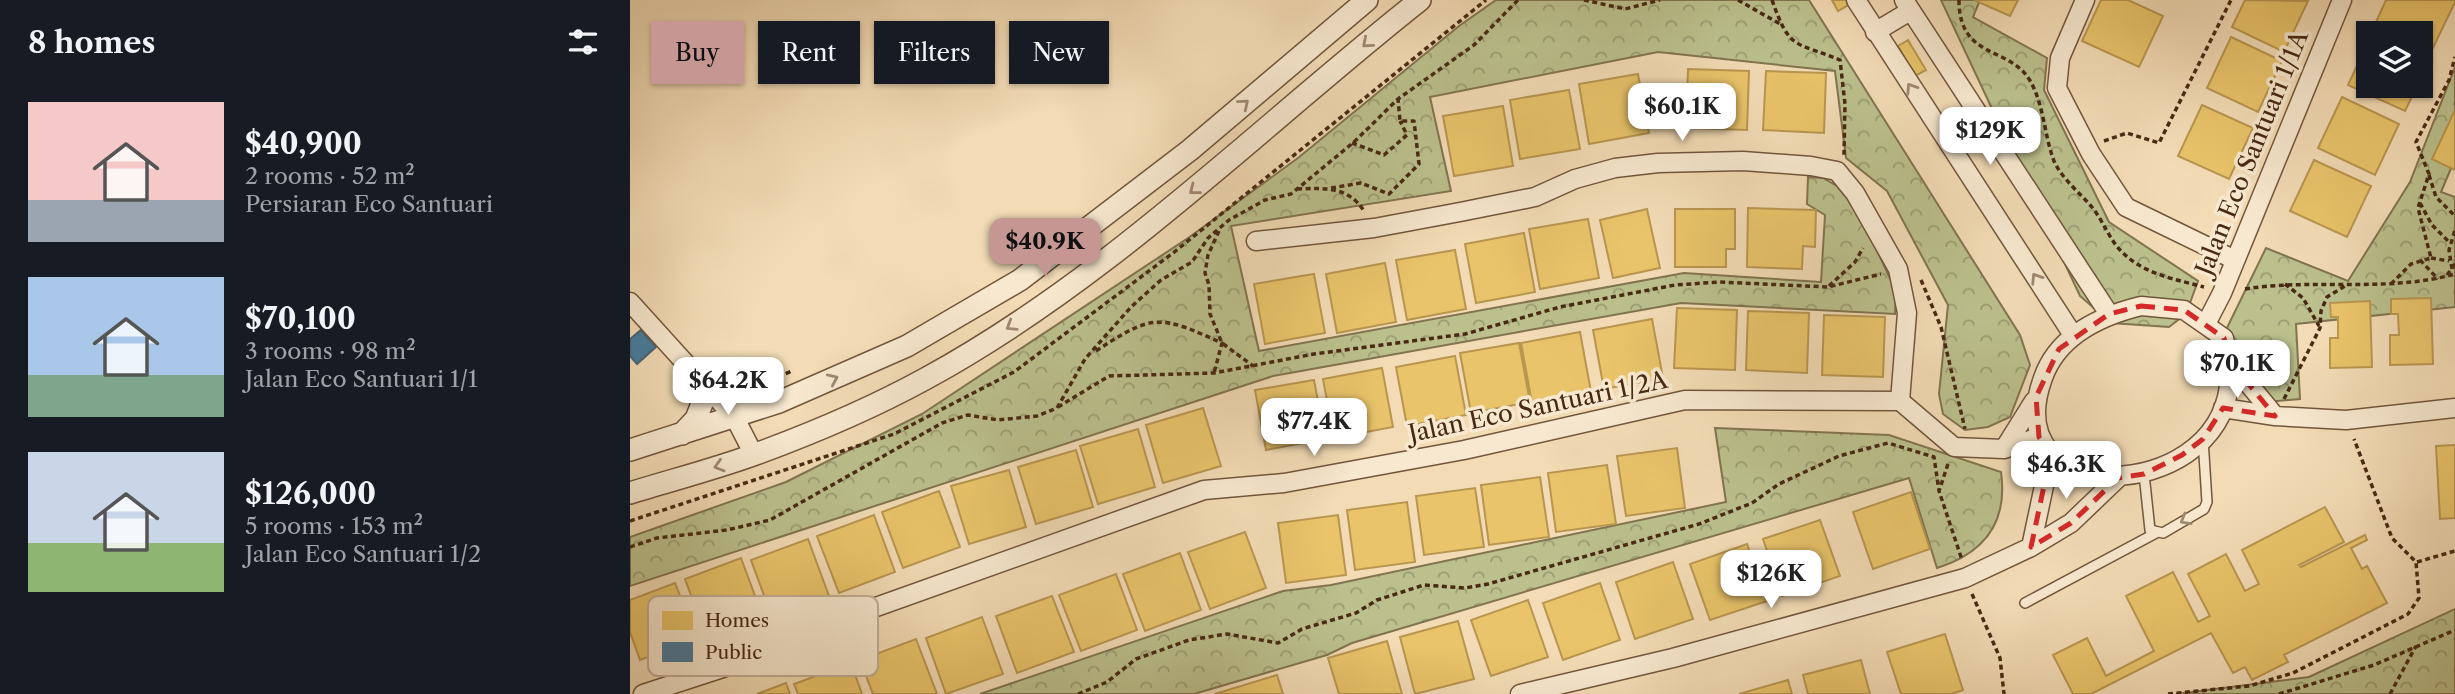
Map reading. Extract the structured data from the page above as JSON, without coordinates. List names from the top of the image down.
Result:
{
  "streets": {
    "street": ["Jalan Eco Santuari 1/1A", "Jalan Eco Santuari 1/2A"]
  },
  "legend": ["Homes", "Public"],
  "page": {
    "heading": "8 homes",
    "chip": [
      "Buy",
      "Rent",
      "Filters",
      "New"
    ],
    "price": [
      "$60.1K",
      "$129K",
      "$40.9K",
      "$70.1K",
      "$64.2K",
      "$77.4K",
      "$46.3K",
      "$126K"
    ],
    "list": [
      {
        "name": "$40,900",
        "note": "2 rooms · 52 m² · Persiaran Eco Santuari"
      },
      {
        "name": "$70,100",
        "note": "3 rooms · 98 m² · Jalan Eco Santuari 1/1"
      },
      {
        "name": "$126,000",
        "note": "5 rooms · 153 m² · Jalan Eco Santuari 1/2"
      }
    ]
  }
}
